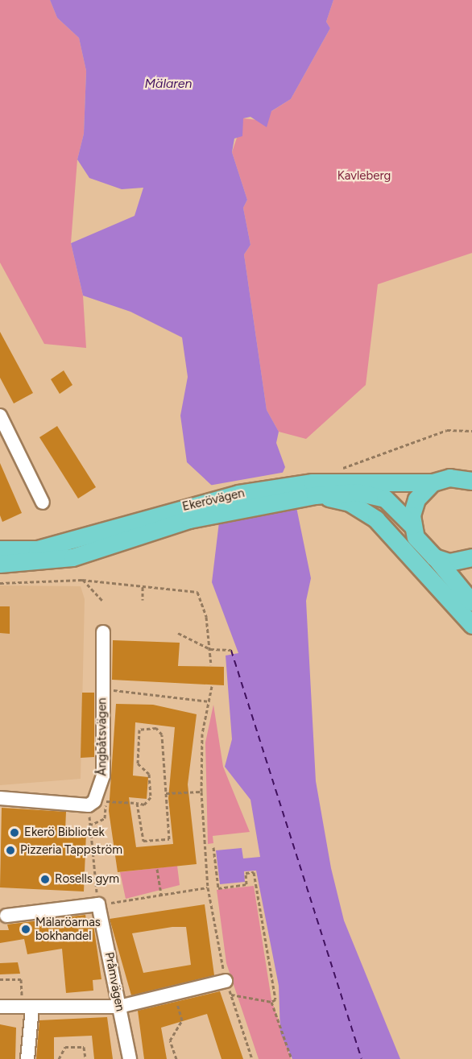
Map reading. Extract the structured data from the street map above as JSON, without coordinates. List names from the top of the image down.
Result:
{
  "streets": {
    "main road": ["Ekerövägen"],
    "street": ["Ångbåtsvägen", "Pråmvägen"]
  },
  "water": ["Mälaren"],
  "parks": ["Kavleberg"],
  "places": [
    "Ekerö Bibliotek",
    "Pizzeria Tappström",
    "Rosells gym",
    "Mälaröarnas bokhandel"
  ]
}
